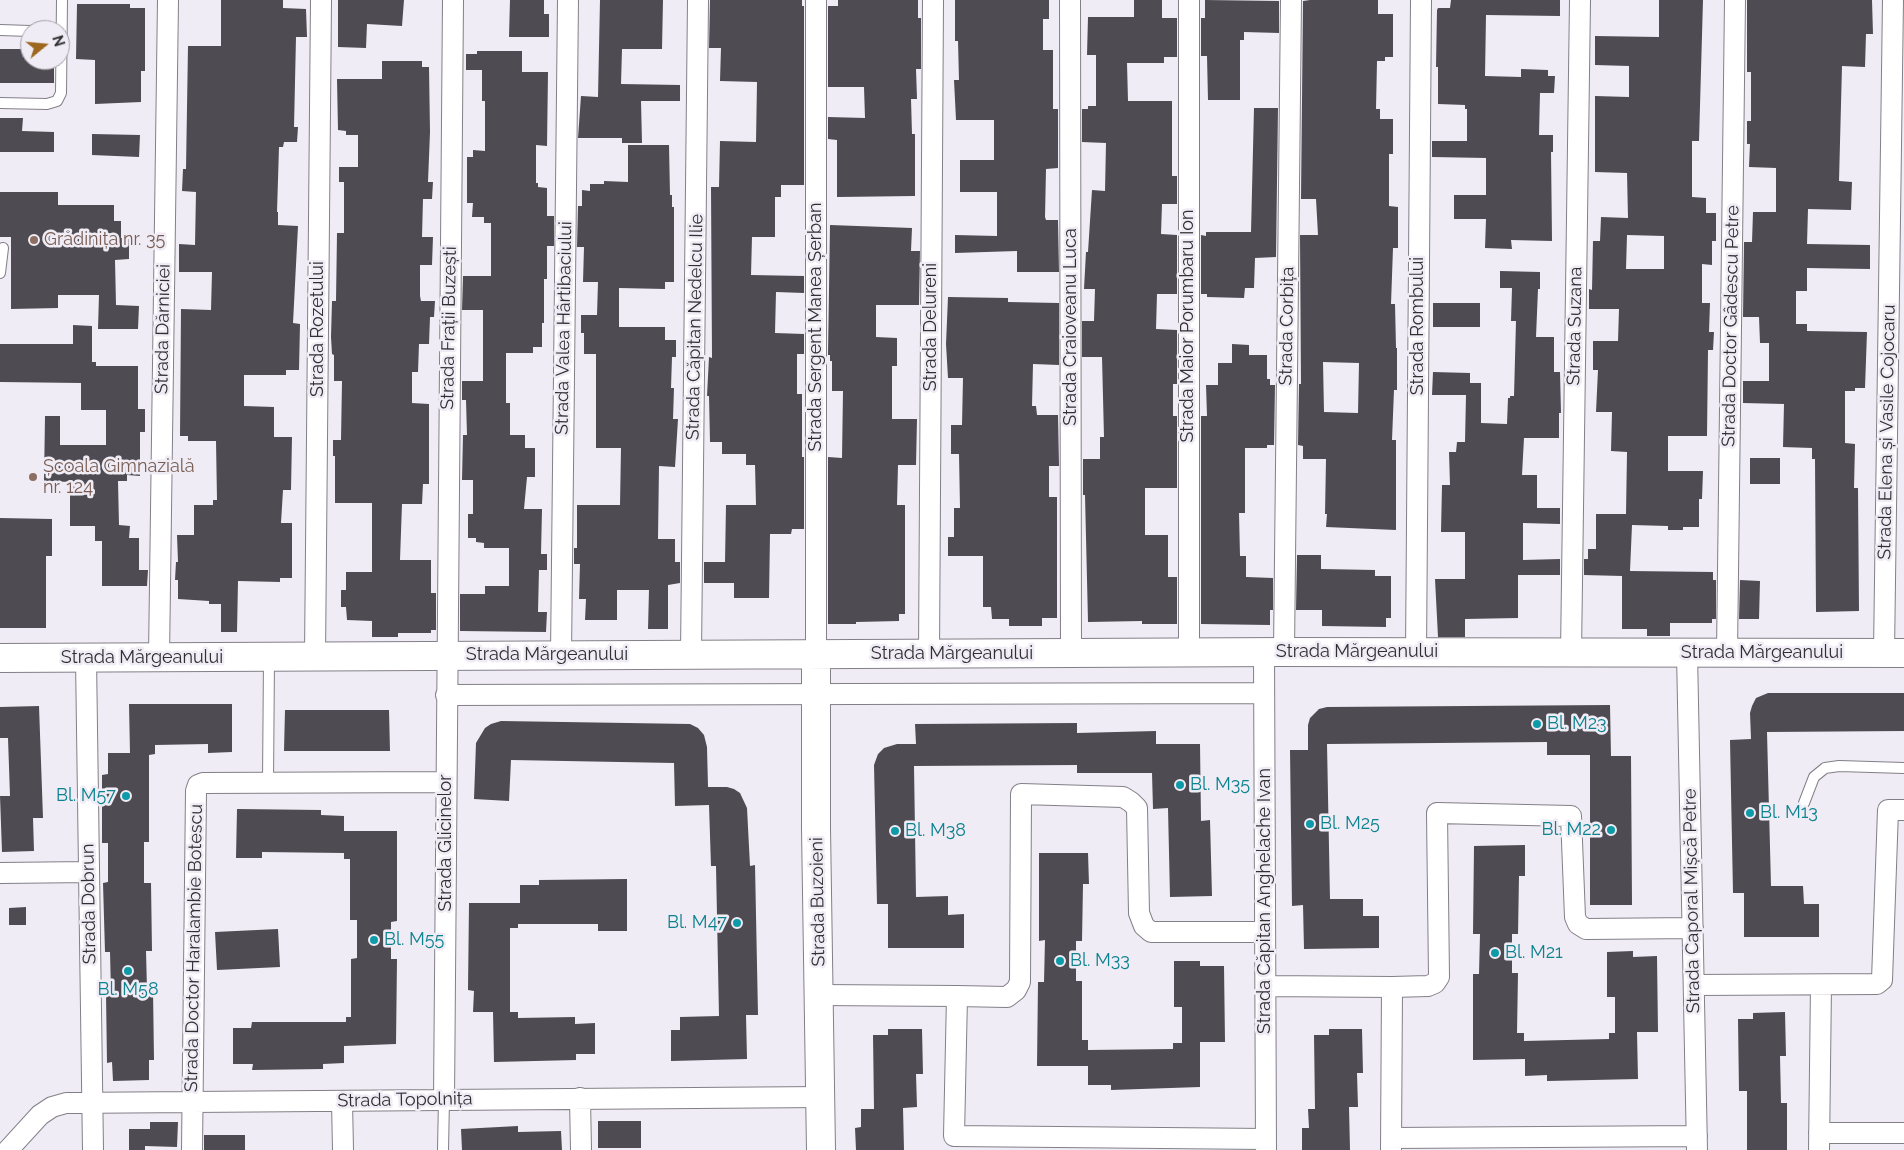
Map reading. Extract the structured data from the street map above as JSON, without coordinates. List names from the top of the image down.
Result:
{
  "streets": {
    "street": [
      "Strada Maior Porumbaru Ion",
      "Strada Corbița",
      "Strada Rombului",
      "Strada Suzana",
      "Strada Doctor Gâdescu Petre",
      "Strada Căpitan Nedelcu Ilie",
      "Strada Sergent Manea Șerban",
      "Strada Delureni",
      "Strada Craioveanu Luca",
      "Strada Frații Buzești",
      "Strada Valea Hârtibaciului",
      "Strada Dărniciei",
      "Strada Rozetului",
      "Strada Elena și Vasile Cojocaru",
      "Strada Mărgeanului",
      "Strada Glicinelor",
      "Strada Căpitan Anghelache Ivan",
      "Strada Caporal Mișcă Petre",
      "Strada Buzoieni",
      "Strada Dobrun",
      "Strada Doctor Haralambie Botescu",
      "Strada Topolnița"
    ]
  },
  "crossings": [
    ["Strada Maior Porumbaru Ion", "Strada Mărgeanului"],
    ["Strada Corbița", "Strada Mărgeanului"],
    ["Strada Corbița", "Strada Căpitan Anghelache Ivan"],
    ["Strada Rombului", "Strada Mărgeanului"],
    ["Strada Suzana", "Strada Mărgeanului"],
    ["Strada Doctor Gâdescu Petre", "Strada Mărgeanului"],
    ["Strada Căpitan Nedelcu Ilie", "Strada Mărgeanului"],
    ["Strada Sergent Manea Șerban", "Strada Mărgeanului"],
    ["Strada Sergent Manea Șerban", "Strada Buzoieni"],
    ["Strada Delureni", "Strada Mărgeanului"],
    ["Strada Craioveanu Luca", "Strada Mărgeanului"],
    ["Strada Frații Buzești", "Strada Mărgeanului"],
    ["Strada Frații Buzești", "Strada Glicinelor"],
    ["Strada Valea Hârtibaciului", "Strada Mărgeanului"],
    ["Strada Dărniciei", "Strada Mărgeanului"],
    ["Strada Rozetului", "Strada Mărgeanului"],
    ["Strada Elena și Vasile Cojocaru", "Strada Mărgeanului"],
    ["Strada Mărgeanului", "Strada Glicinelor"],
    ["Strada Mărgeanului", "Strada Căpitan Anghelache Ivan"],
    ["Strada Mărgeanului", "Strada Caporal Mișcă Petre"],
    ["Strada Mărgeanului", "Strada Buzoieni"],
    ["Strada Mărgeanului", "Strada Dobrun"],
    ["Strada Glicinelor", "Strada Doctor Haralambie Botescu"],
    ["Strada Glicinelor", "Strada Topolnița"],
    ["Strada Buzoieni", "Strada Topolnița"],
    ["Strada Dobrun", "Strada Topolnița"],
    ["Strada Doctor Haralambie Botescu", "Strada Topolnița"]
  ],
  "places": [
    "Grădinița nr. 35",
    "Școala Gimnazială nr. 124",
    "Bl. M23",
    "Bl. M35",
    "Bl. M57",
    "Bl. M13",
    "Bl. M25",
    "Bl. M22",
    "Bl. M38",
    "Bl. M47",
    "Bl. M55",
    "Bl. M21",
    "Bl. M33",
    "Bl. M58"
  ],
  "north": "right"
}
